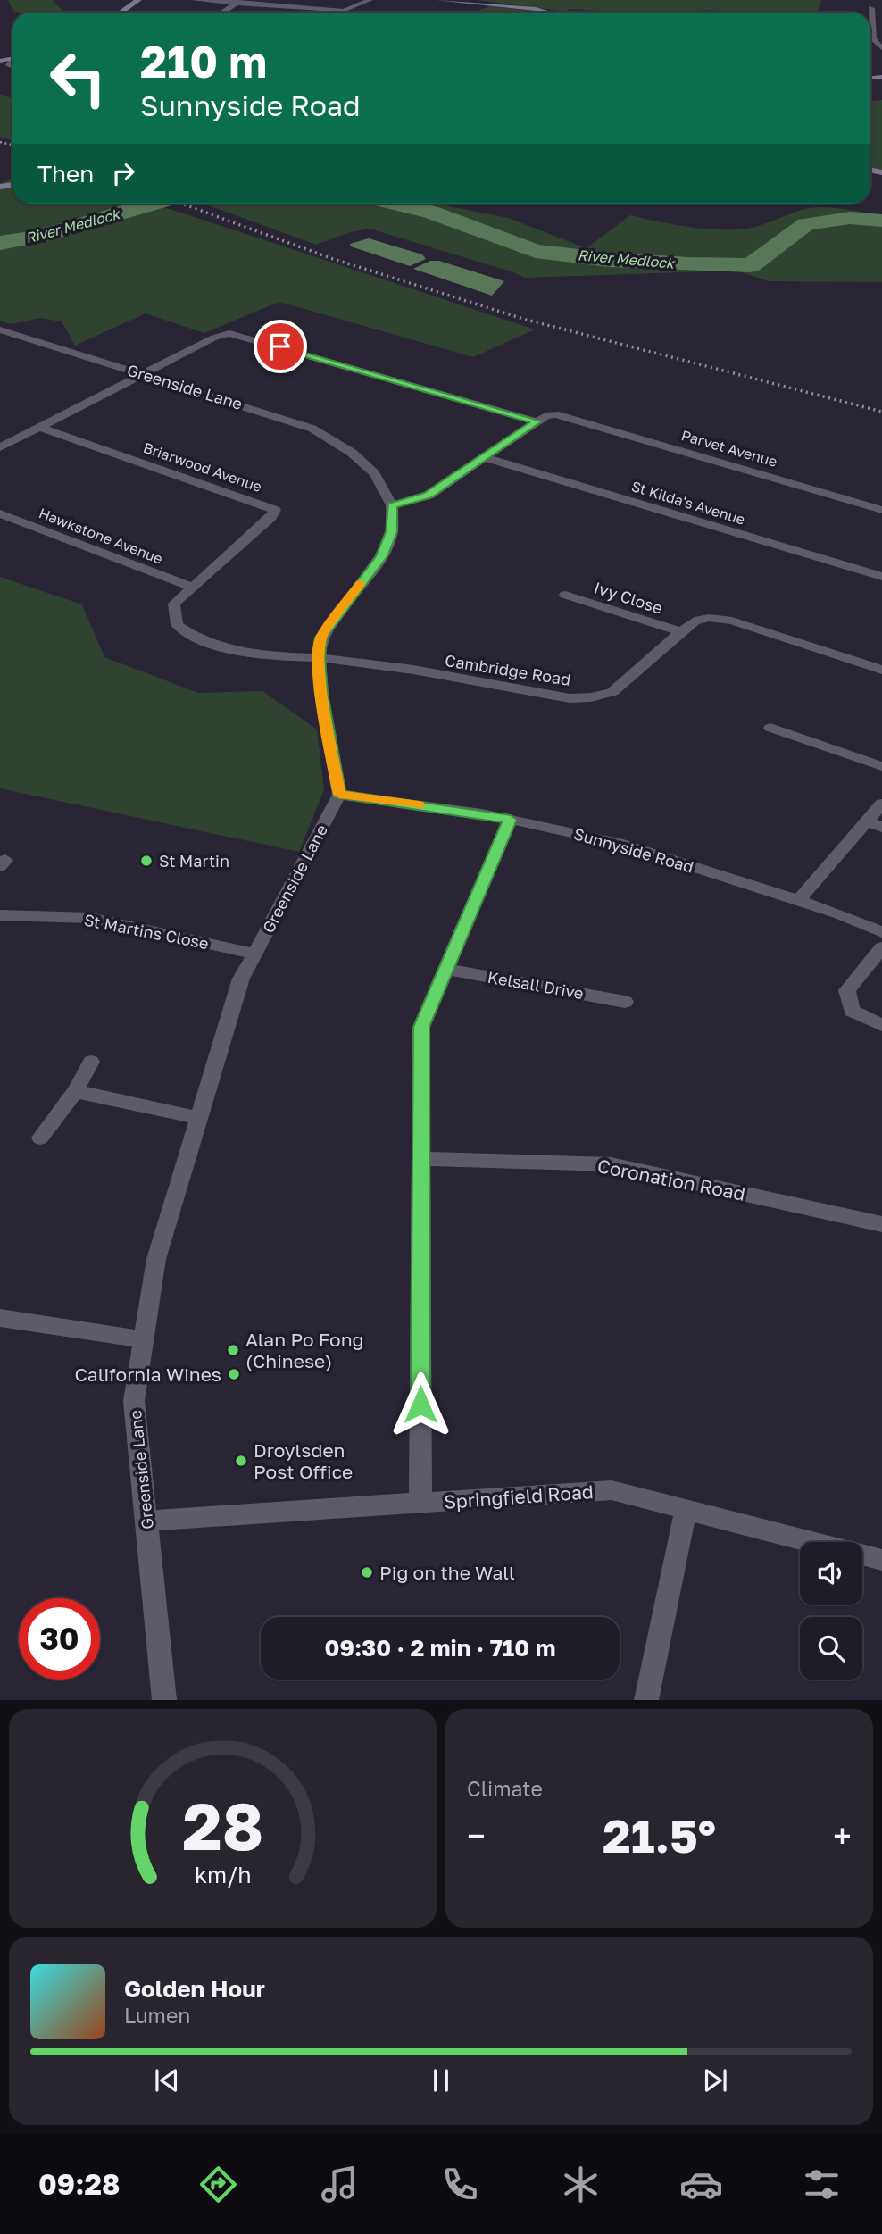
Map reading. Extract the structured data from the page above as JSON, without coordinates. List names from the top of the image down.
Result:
{
  "streets": {
    "street": [
      "Greenside Lane",
      "Parvet Avenue",
      "Briarwood Avenue",
      "St Kilda's Avenue",
      "Hawkstone Avenue",
      "Ivy Close",
      "Cambridge Road",
      "Sunnyside Road",
      "St Martins Close",
      "Kelsall Drive",
      "Coronation Road",
      "Springfield Road"
    ]
  },
  "crossings": [
    ["Greenside Lane", "Sunnyside Road"],
    ["Greenside Lane", "St Martins Close"],
    ["Greenside Lane", "Springfield Road"],
    ["Briarwood Avenue", "Hawkstone Avenue"],
    ["Briarwood Avenue", "Cambridge Road"],
    ["Ivy Close", "Cambridge Road"]
  ],
  "water": ["River Medlock"],
  "places": [
    "St Martin",
    "Alan Po Fong (Chinese)",
    "California Wines",
    "Droylsden Post Office",
    "Pig on the Wall"
  ],
  "page": {
    "turn": ["210 m", "Sunnyside Road"],
    "then": "Then",
    "limit": "30",
    "trip": "09:30 · 2 min · 710 m",
    "tile": "Climate",
    "heat": ["−", "21.5°", "+"],
    "song": ["Golden Hour", "Lumen"],
    "tabs": "09:28",
    "gauge": ["28", "km/h"]
  }
}
